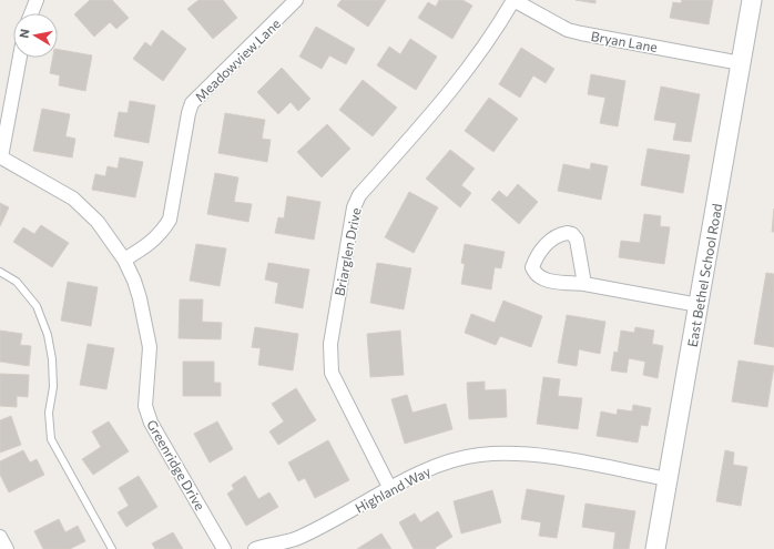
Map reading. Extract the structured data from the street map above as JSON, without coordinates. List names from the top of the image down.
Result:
{
  "streets": {
    "street": [
      "Bryan Lane",
      "Meadowview Lane",
      "Briarglen Drive",
      "East Bethel School Road",
      "Greenridge Drive",
      "Highland Way"
    ]
  },
  "crossings": [
    ["Bryan Lane", "Briarglen Drive"],
    ["Bryan Lane", "East Bethel School Road"],
    ["Meadowview Lane", "Greenridge Drive"],
    ["Briarglen Drive", "Highland Way"],
    ["East Bethel School Road", "Highland Way"]
  ],
  "north": "left"
}
